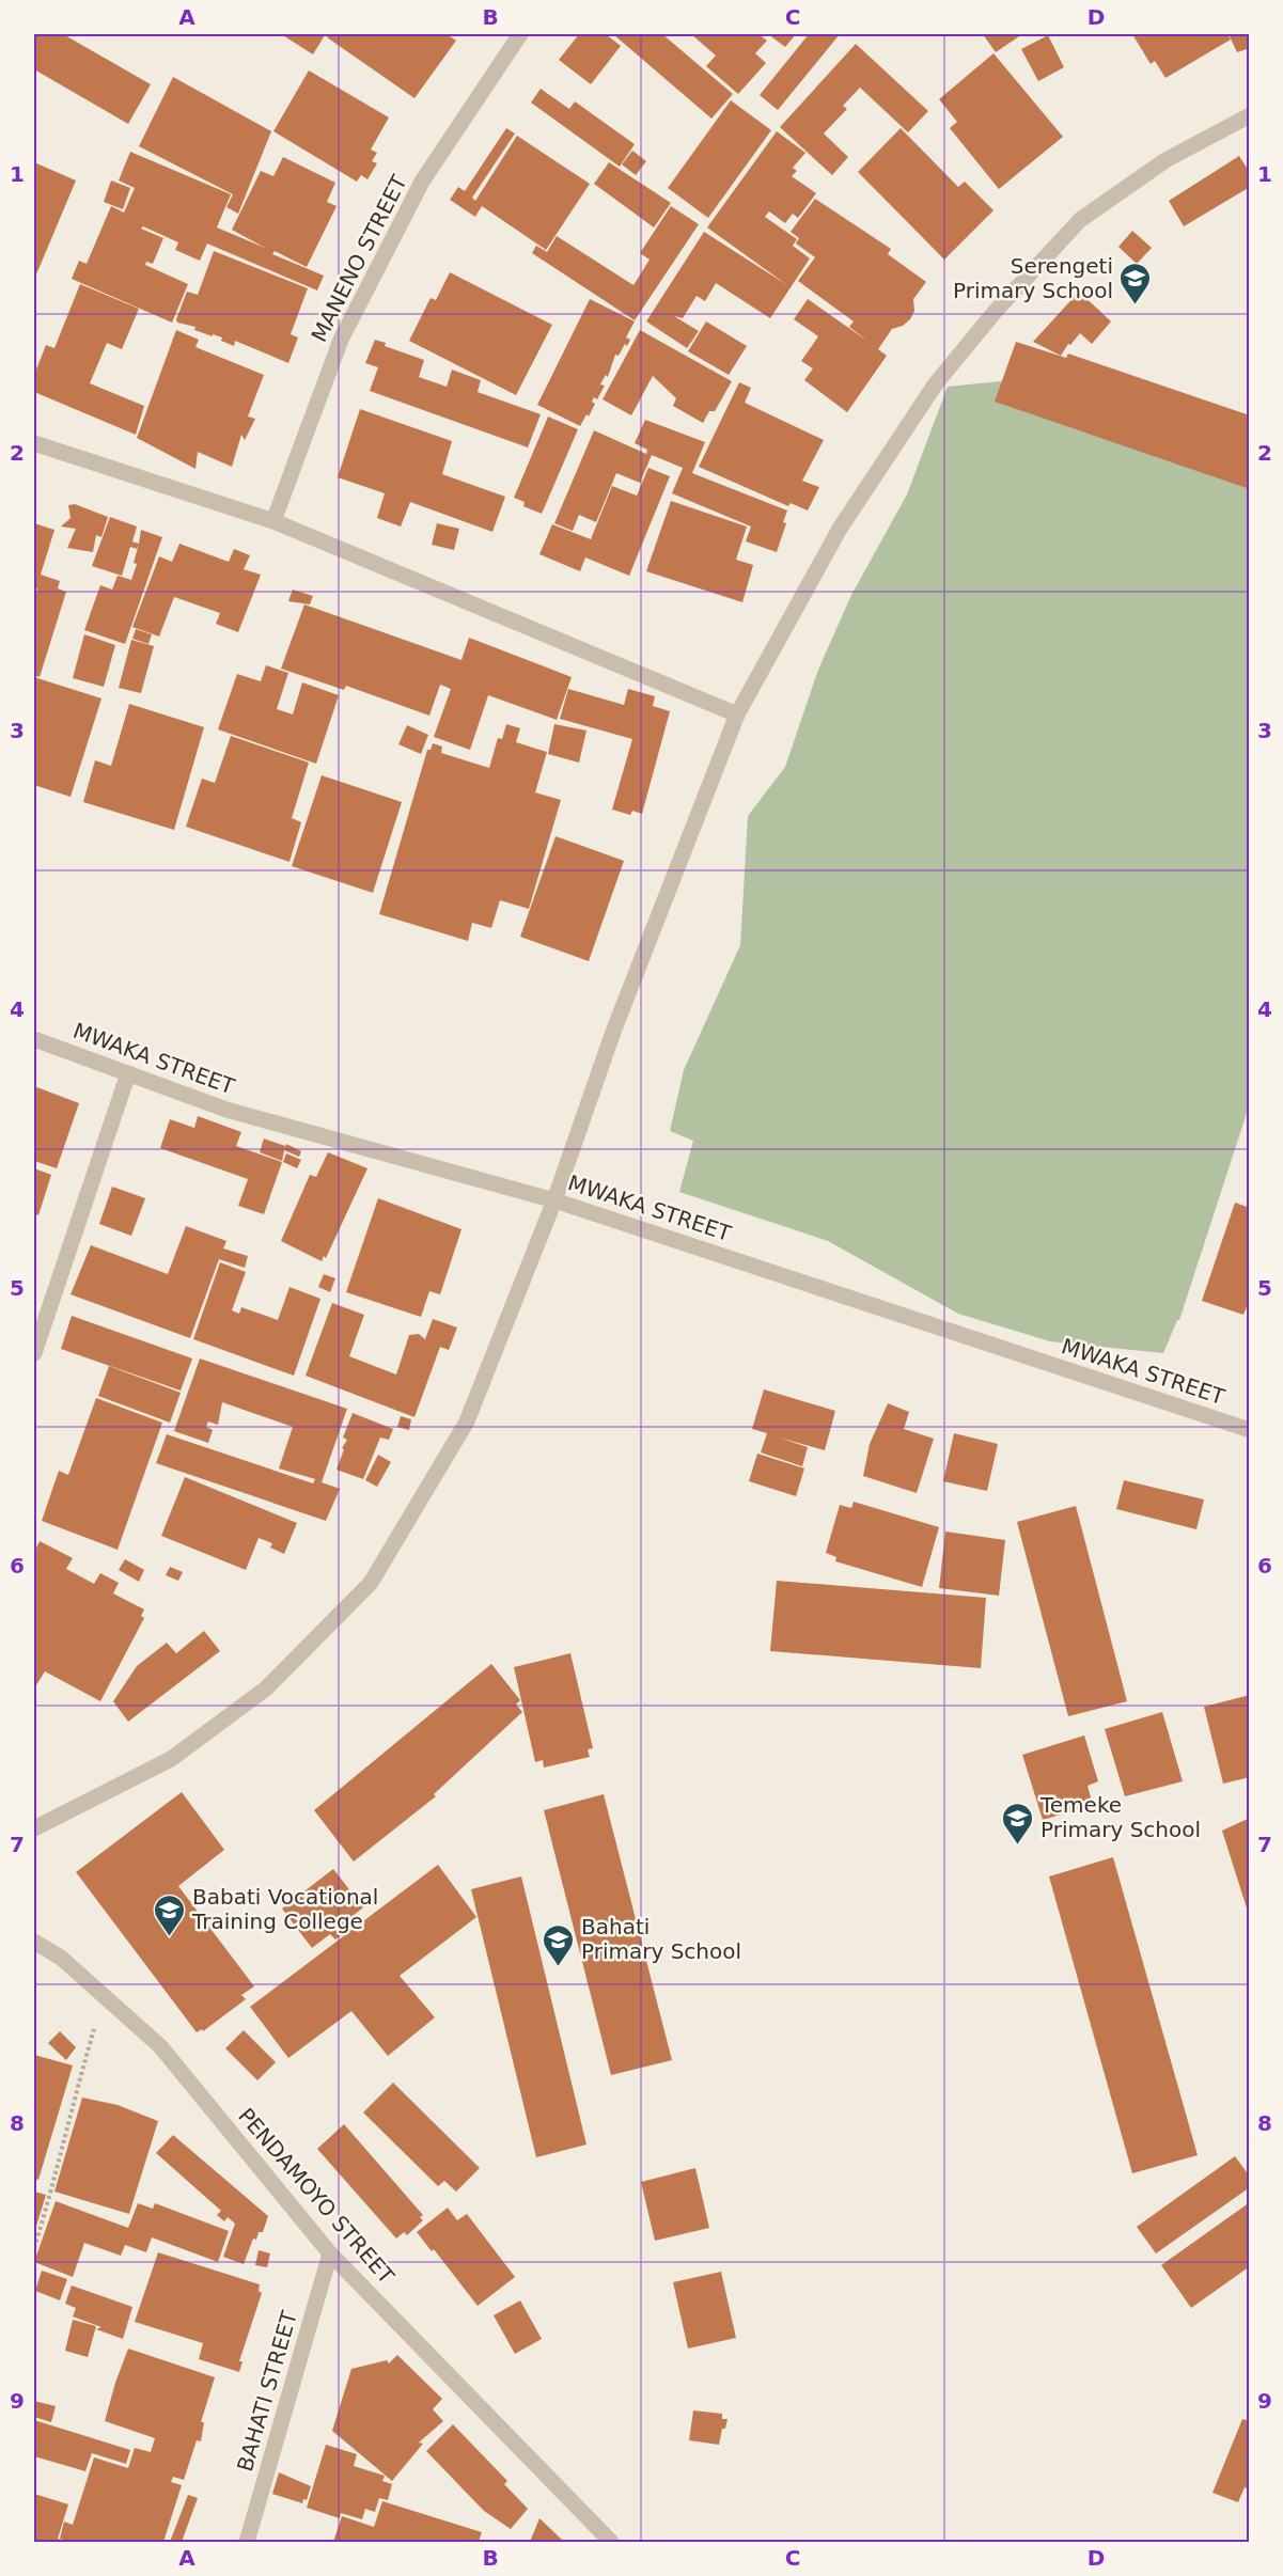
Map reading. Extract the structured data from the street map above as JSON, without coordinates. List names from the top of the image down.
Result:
{
  "streets": {
    "street": [
      "MANENO STREET",
      "MWAKA STREET",
      "PENDAMOYO STREET",
      "BAHATI STREET"
    ]
  },
  "crossings": [
    ["PENDAMOYO STREET", "BAHATI STREET"]
  ],
  "places": {
    "school or university": [
      "Serengeti Primary School",
      "Temeke Primary School",
      "Babati Vocational Training College",
      "Bahati Primary School"
    ]
  },
  "grid": {
    "columns": [
      "A",
      "B",
      "C",
      "D"
    ],
    "rows": [
      "1",
      "2",
      "3",
      "4",
      "5",
      "6",
      "7",
      "8",
      "9"
    ]
  }
}
